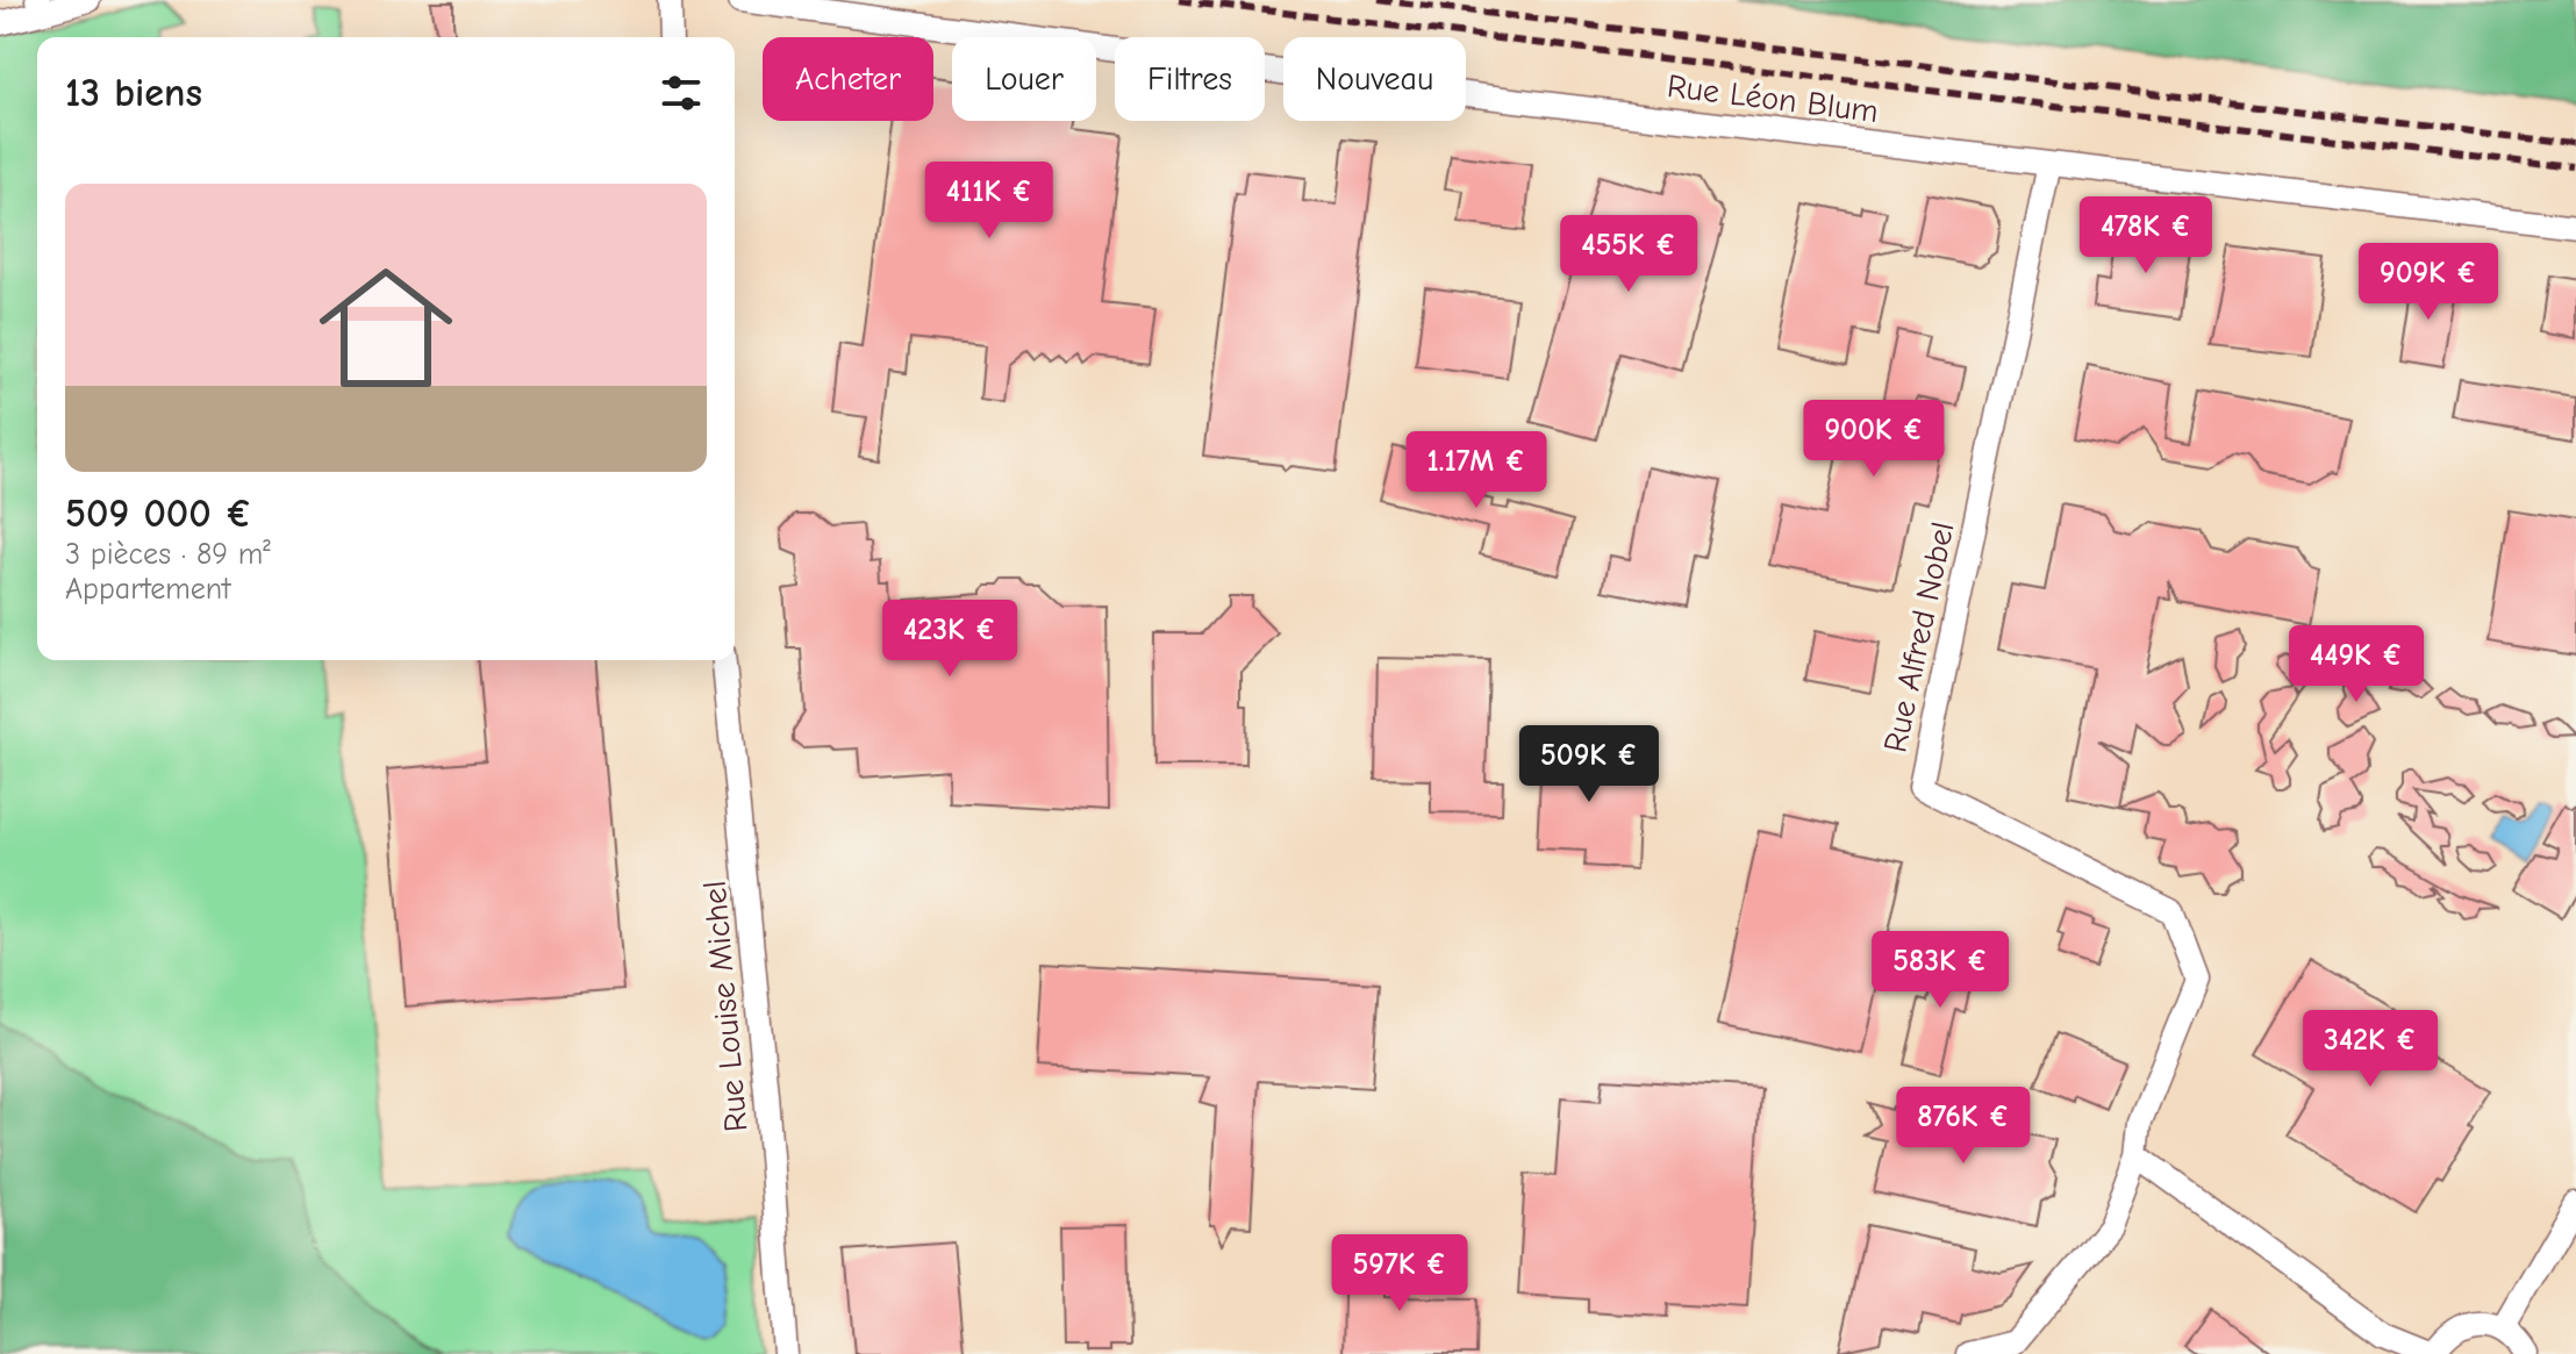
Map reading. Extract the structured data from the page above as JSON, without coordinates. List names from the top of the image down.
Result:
{
  "streets": {
    "street": ["Rue Léon Blum", "Rue Alfred Nobel", "Rue Louise Michel"]
  },
  "crossings": [
    ["Rue Léon Blum", "Rue Alfred Nobel"]
  ],
  "page": {
    "chip": [
      "Acheter",
      "Louer",
      "Filtres",
      "Nouveau"
    ],
    "heading": "13 biens",
    "list": [
      {
        "name": "509 000 €",
        "note": "3 pièces · 89 m² · Appartement"
      }
    ],
    "price": [
      "411K €",
      "478K €",
      "455K €",
      "909K €",
      "900K €",
      "1.17M €",
      "423K €",
      "449K €",
      "509K €",
      "583K €",
      "342K €",
      "876K €",
      "597K €"
    ]
  }
}
